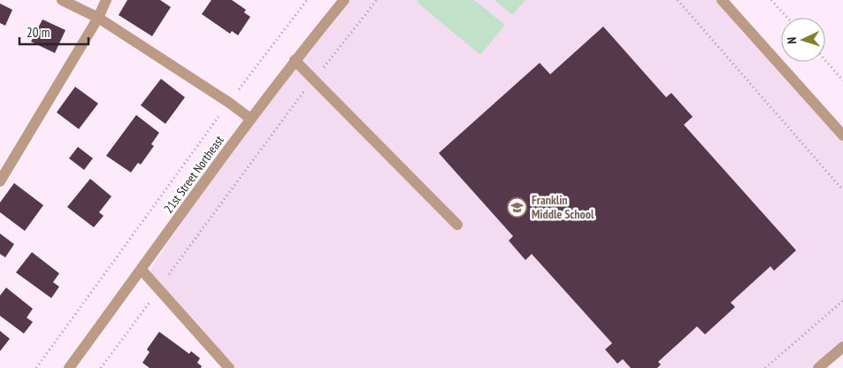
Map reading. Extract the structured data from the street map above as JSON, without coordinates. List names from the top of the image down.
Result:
{
  "streets": {
    "street": ["21st Street Northeast"]
  },
  "places": {
    "school or university": ["Franklin Middle School"]
  },
  "scale_bar": "20 m",
  "north": "left"
}
